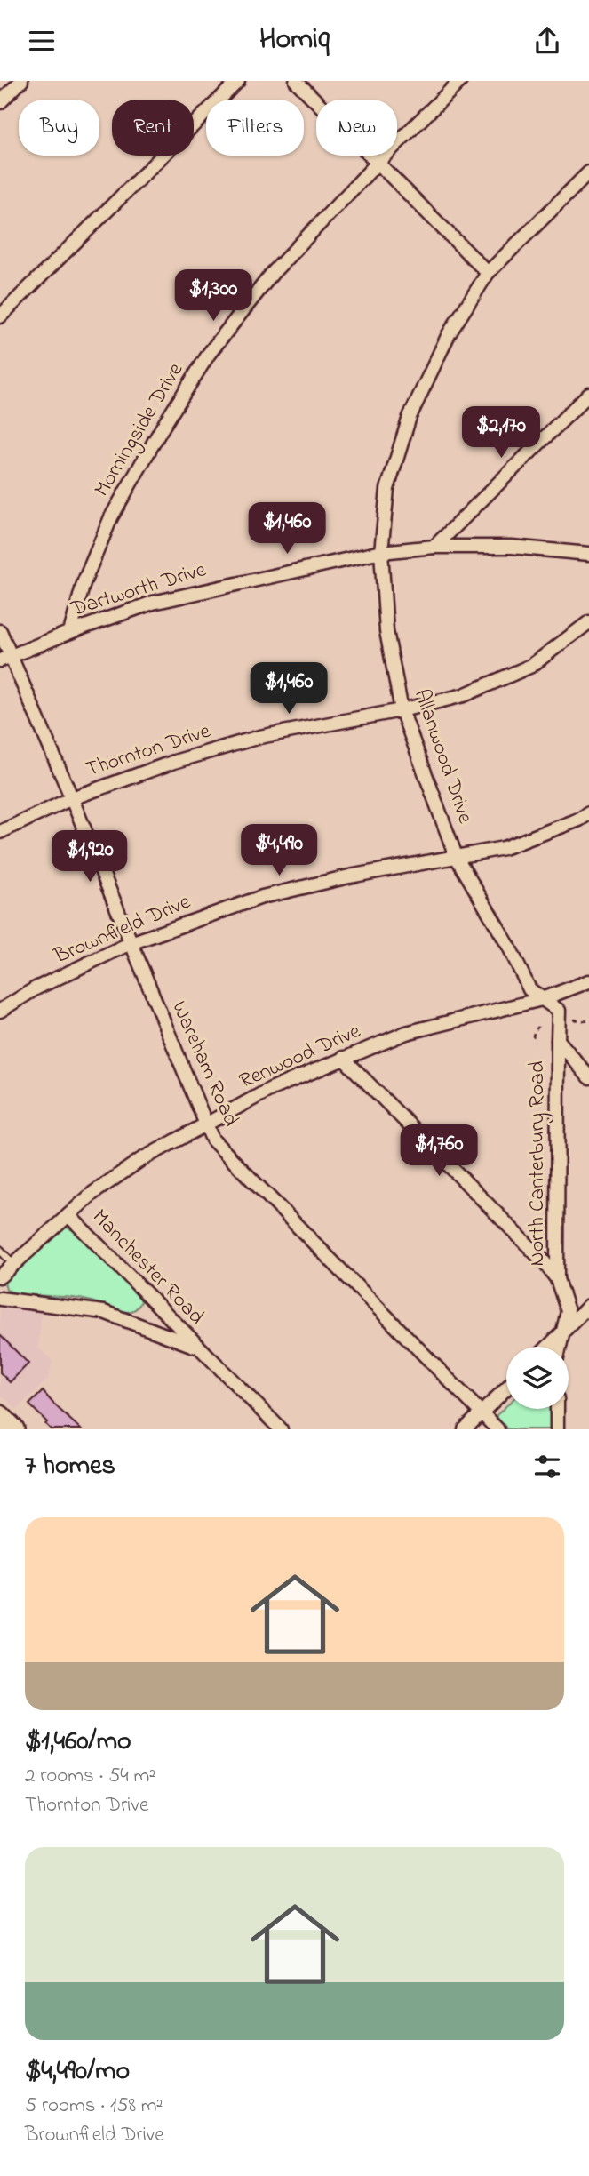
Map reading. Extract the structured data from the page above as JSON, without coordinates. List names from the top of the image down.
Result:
{
  "streets": {
    "street": [
      "Morningside Drive",
      "Dartworth Drive",
      "Thornton Drive",
      "Allanwood Drive",
      "Brownfield Drive",
      "Renwood Drive",
      "Wareham Road",
      "North Canterbury Road",
      "Manchester Road"
    ]
  },
  "crossings": [
    ["Morningside Drive", "Dartworth Drive"],
    ["Dartworth Drive", "Allanwood Drive"],
    ["Dartworth Drive", "Wareham Road"],
    ["Thornton Drive", "Allanwood Drive"],
    ["Thornton Drive", "Wareham Road"],
    ["Allanwood Drive", "Brownfield Drive"],
    ["Allanwood Drive", "Renwood Drive"],
    ["Allanwood Drive", "North Canterbury Road"],
    ["Brownfield Drive", "Wareham Road"],
    ["Renwood Drive", "Wareham Road"],
    ["Renwood Drive", "Manchester Road"]
  ],
  "page": {
    "header": "Homiq",
    "chip": [
      "Buy",
      "Rent",
      "Filters",
      "New"
    ],
    "price": [
      "$1,300",
      "$2,170",
      "$1,460",
      "$1,460",
      "$4,490",
      "$1,920",
      "$1,760"
    ],
    "heading": "7 homes",
    "list": [
      {
        "name": "$1,460/mo",
        "note": "2 rooms · 54 m² · Thornton Drive"
      },
      {
        "name": "$4,490/mo",
        "note": "5 rooms · 158 m² · Brownfield Drive"
      }
    ]
  }
}
